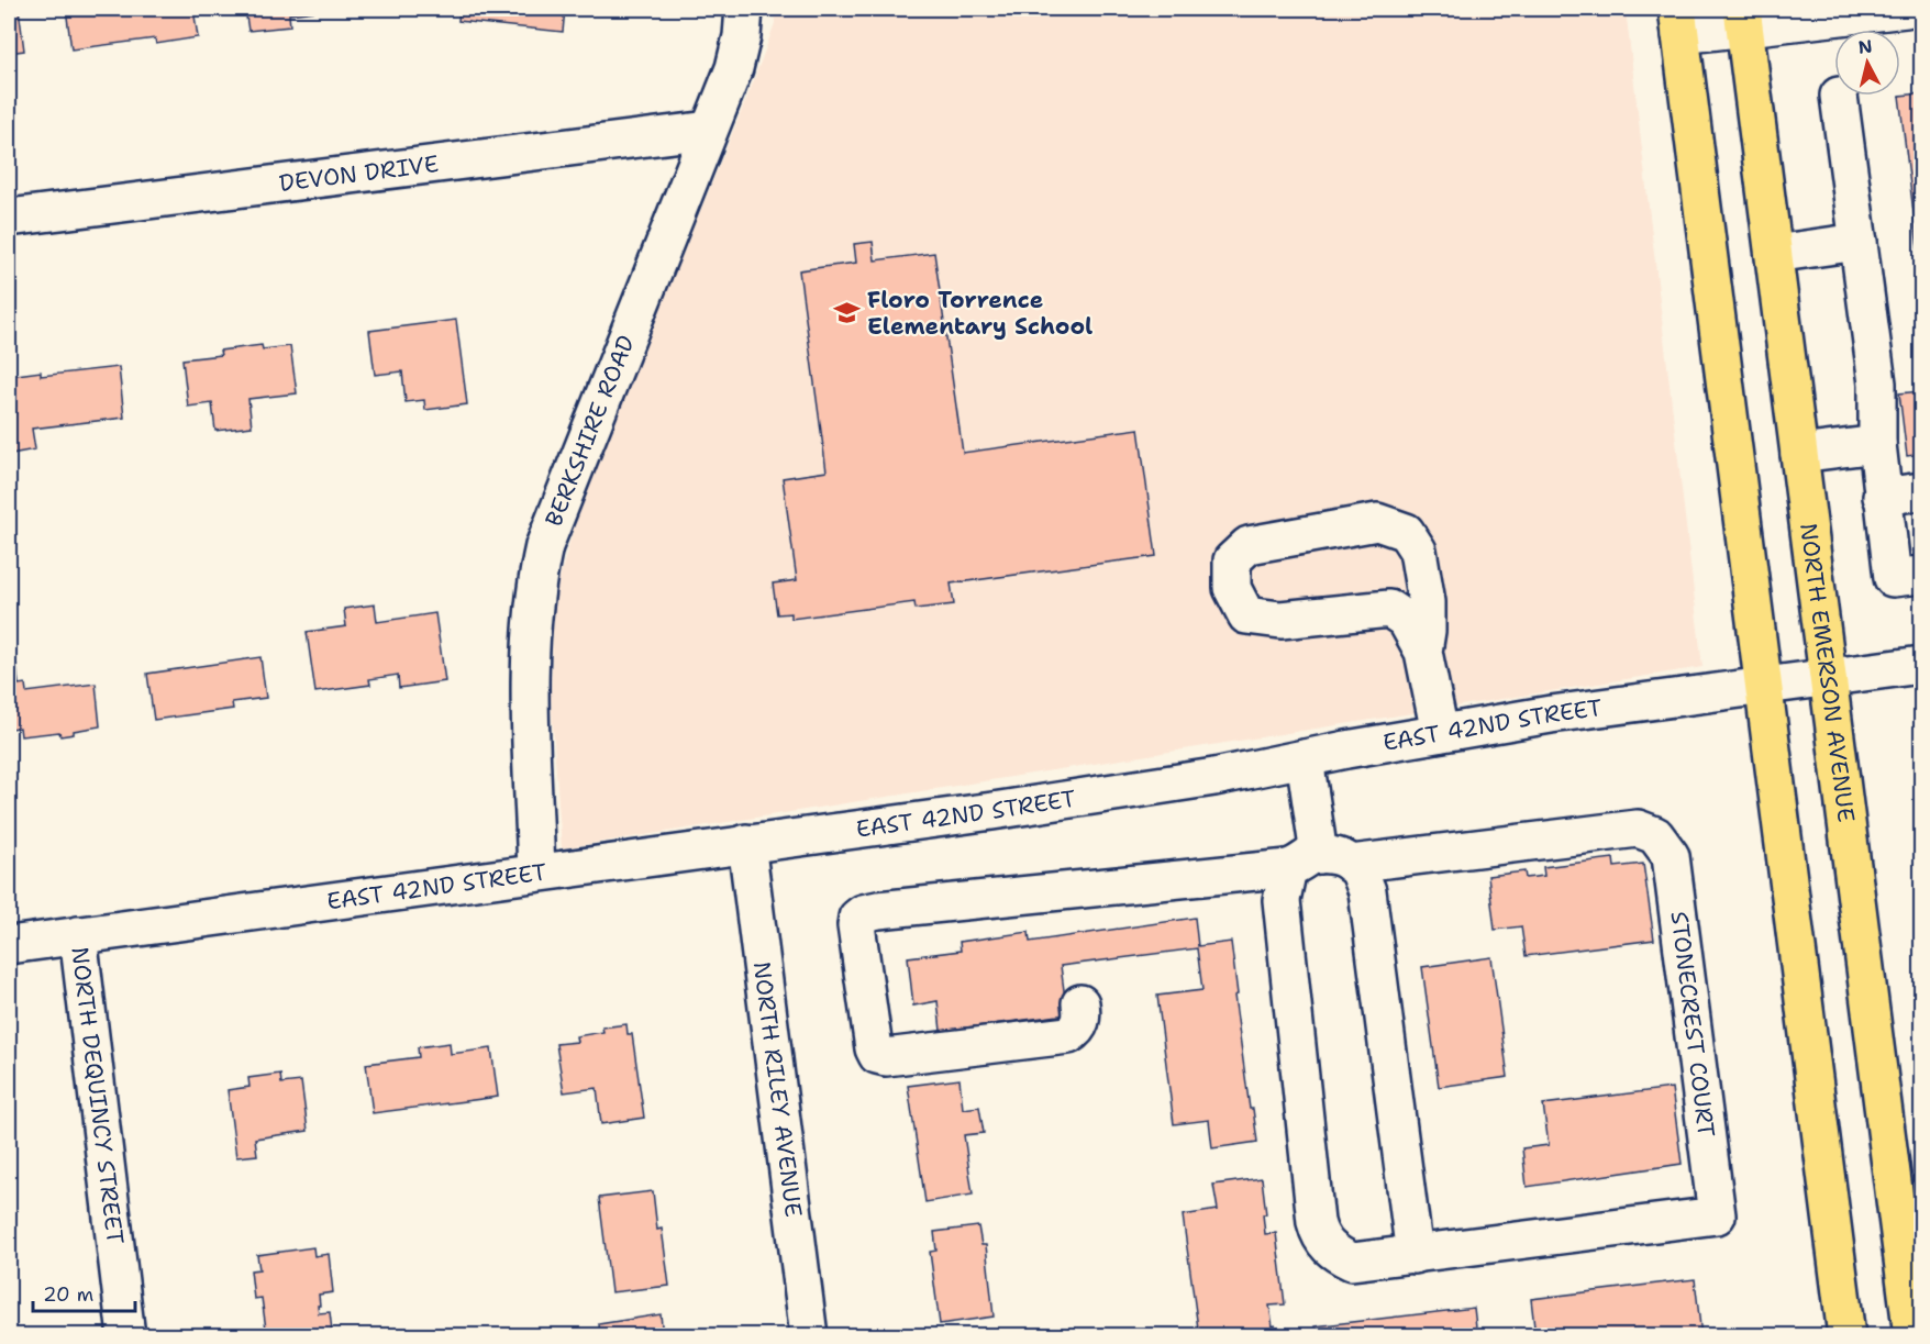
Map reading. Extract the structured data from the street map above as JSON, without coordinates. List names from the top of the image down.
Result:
{
  "streets": {
    "main road": ["NORTH EMERSON AVENUE"],
    "street": [
      "DEVON DRIVE",
      "BERKSHIRE ROAD",
      "EAST 42ND STREET",
      "STONECREST COURT",
      "NORTH RILEY AVENUE",
      "NORTH DEQUINCY STREET"
    ]
  },
  "crossings": [
    ["DEVON DRIVE", "BERKSHIRE ROAD"],
    ["BERKSHIRE ROAD", "EAST 42ND STREET"],
    ["NORTH EMERSON AVENUE", "EAST 42ND STREET"],
    ["EAST 42ND STREET", "STONECREST COURT"],
    ["EAST 42ND STREET", "NORTH RILEY AVENUE"],
    ["EAST 42ND STREET", "NORTH DEQUINCY STREET"]
  ],
  "places": {
    "school or university": ["Floro Torrence Elementary School"]
  },
  "scale_bar": "20 m",
  "north": "top"
}
